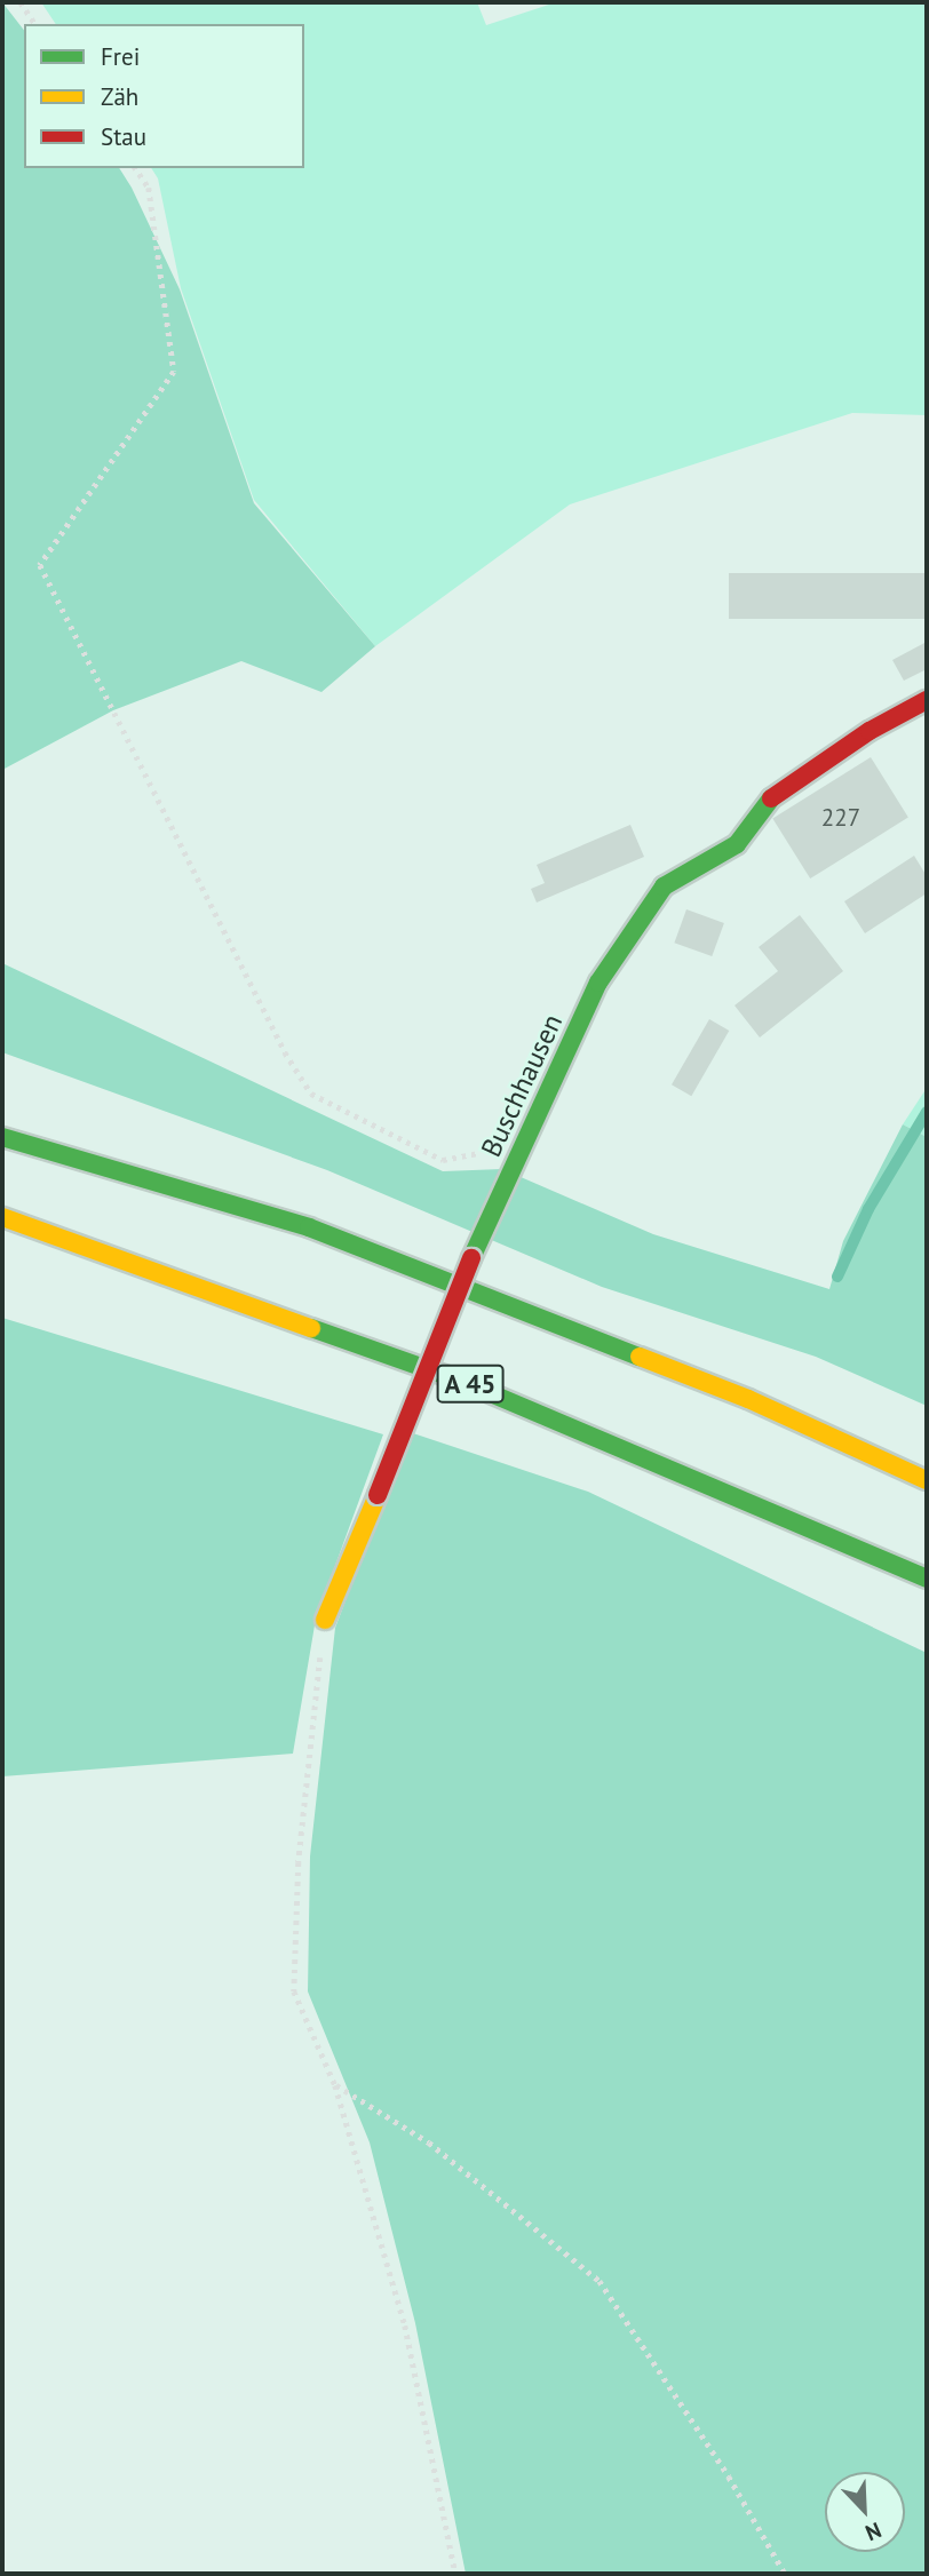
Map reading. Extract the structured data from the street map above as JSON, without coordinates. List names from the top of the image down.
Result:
{
  "streets": {
    "main road": ["Buschhausen", "A 45"]
  },
  "house_numbers": ["227"],
  "legend": ["Frei", "Zäh", "Stau"],
  "north": "bottom right"
}
